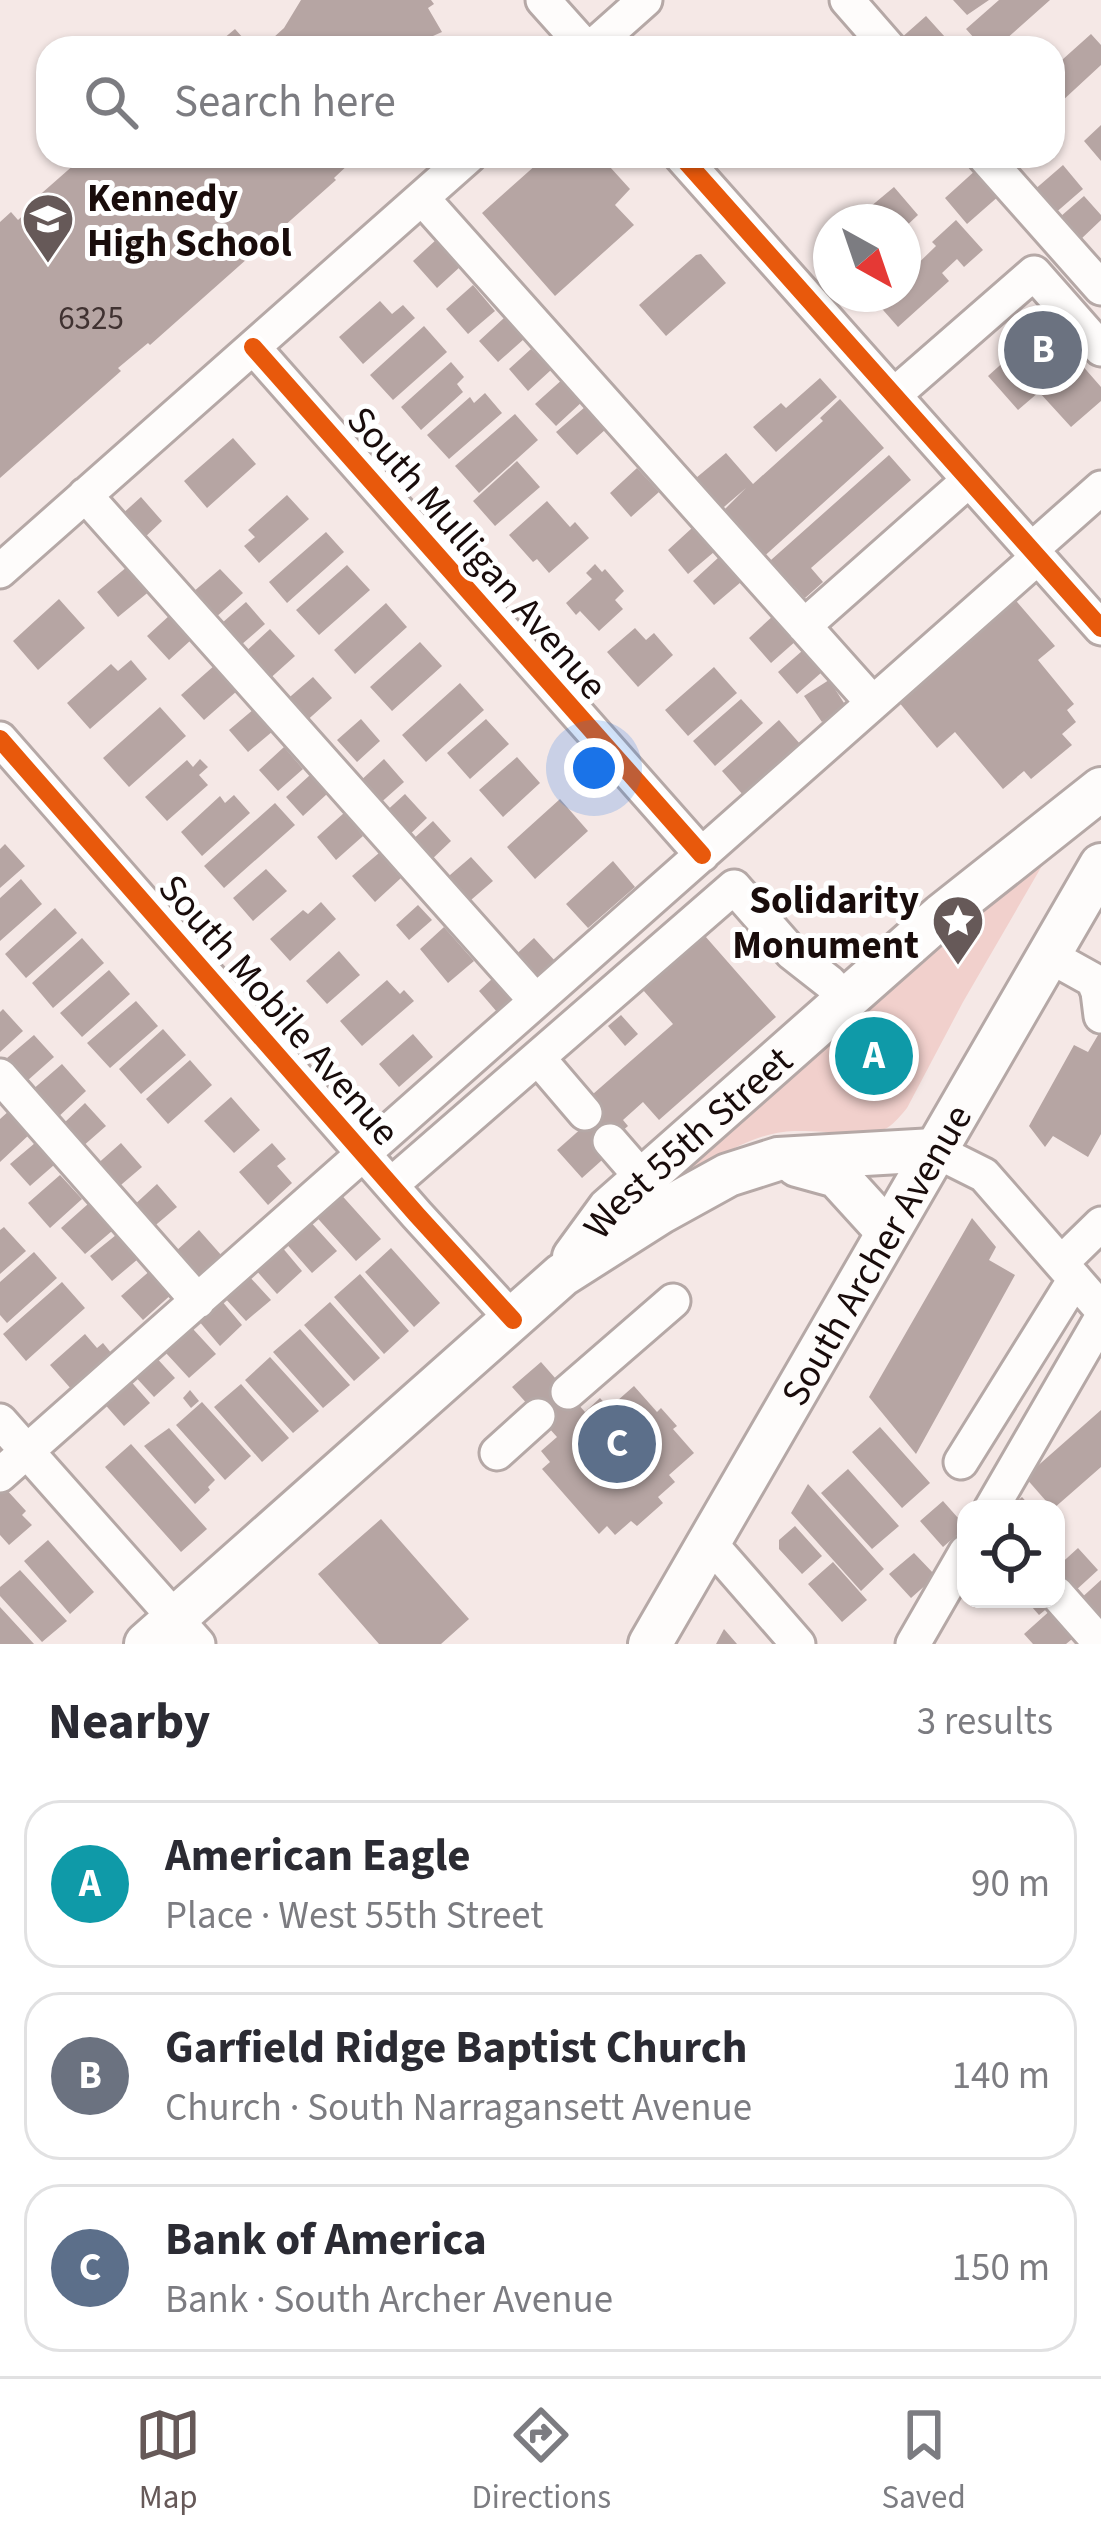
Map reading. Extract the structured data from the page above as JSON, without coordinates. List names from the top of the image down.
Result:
{
  "streets": {
    "main road": ["West 55th Street", "South Archer Avenue"],
    "street": ["South Mulligan Avenue", "South Mobile Avenue"]
  },
  "crossings": [
    ["South Mobile Avenue", "West 55th Street"],
    ["West 55th Street", "South Archer Avenue"]
  ],
  "places": {
    "school or university": ["Kennedy High School"],
    "place": ["Solidarity Monument"]
  },
  "house_numbers": ["6325"],
  "north": "bottom right",
  "page": {
    "search": "Search here",
    "pins": ["B", "A", "C"],
    "heading": ["Nearby", "3 results"],
    "list": [
      {
        "mark": "A",
        "name": "American Eagle",
        "note": "Place · West 55th Street",
        "value": "90 m"
      },
      {
        "mark": "B",
        "name": "Garfield Ridge Baptist Church",
        "note": "Church · South Narragansett Avenue",
        "value": "140 m"
      },
      {
        "mark": "C",
        "name": "Bank of America",
        "note": "Bank · South Archer Avenue",
        "value": "150 m"
      }
    ],
    "nav": ["Map", "Directions", "Saved"]
  }
}
